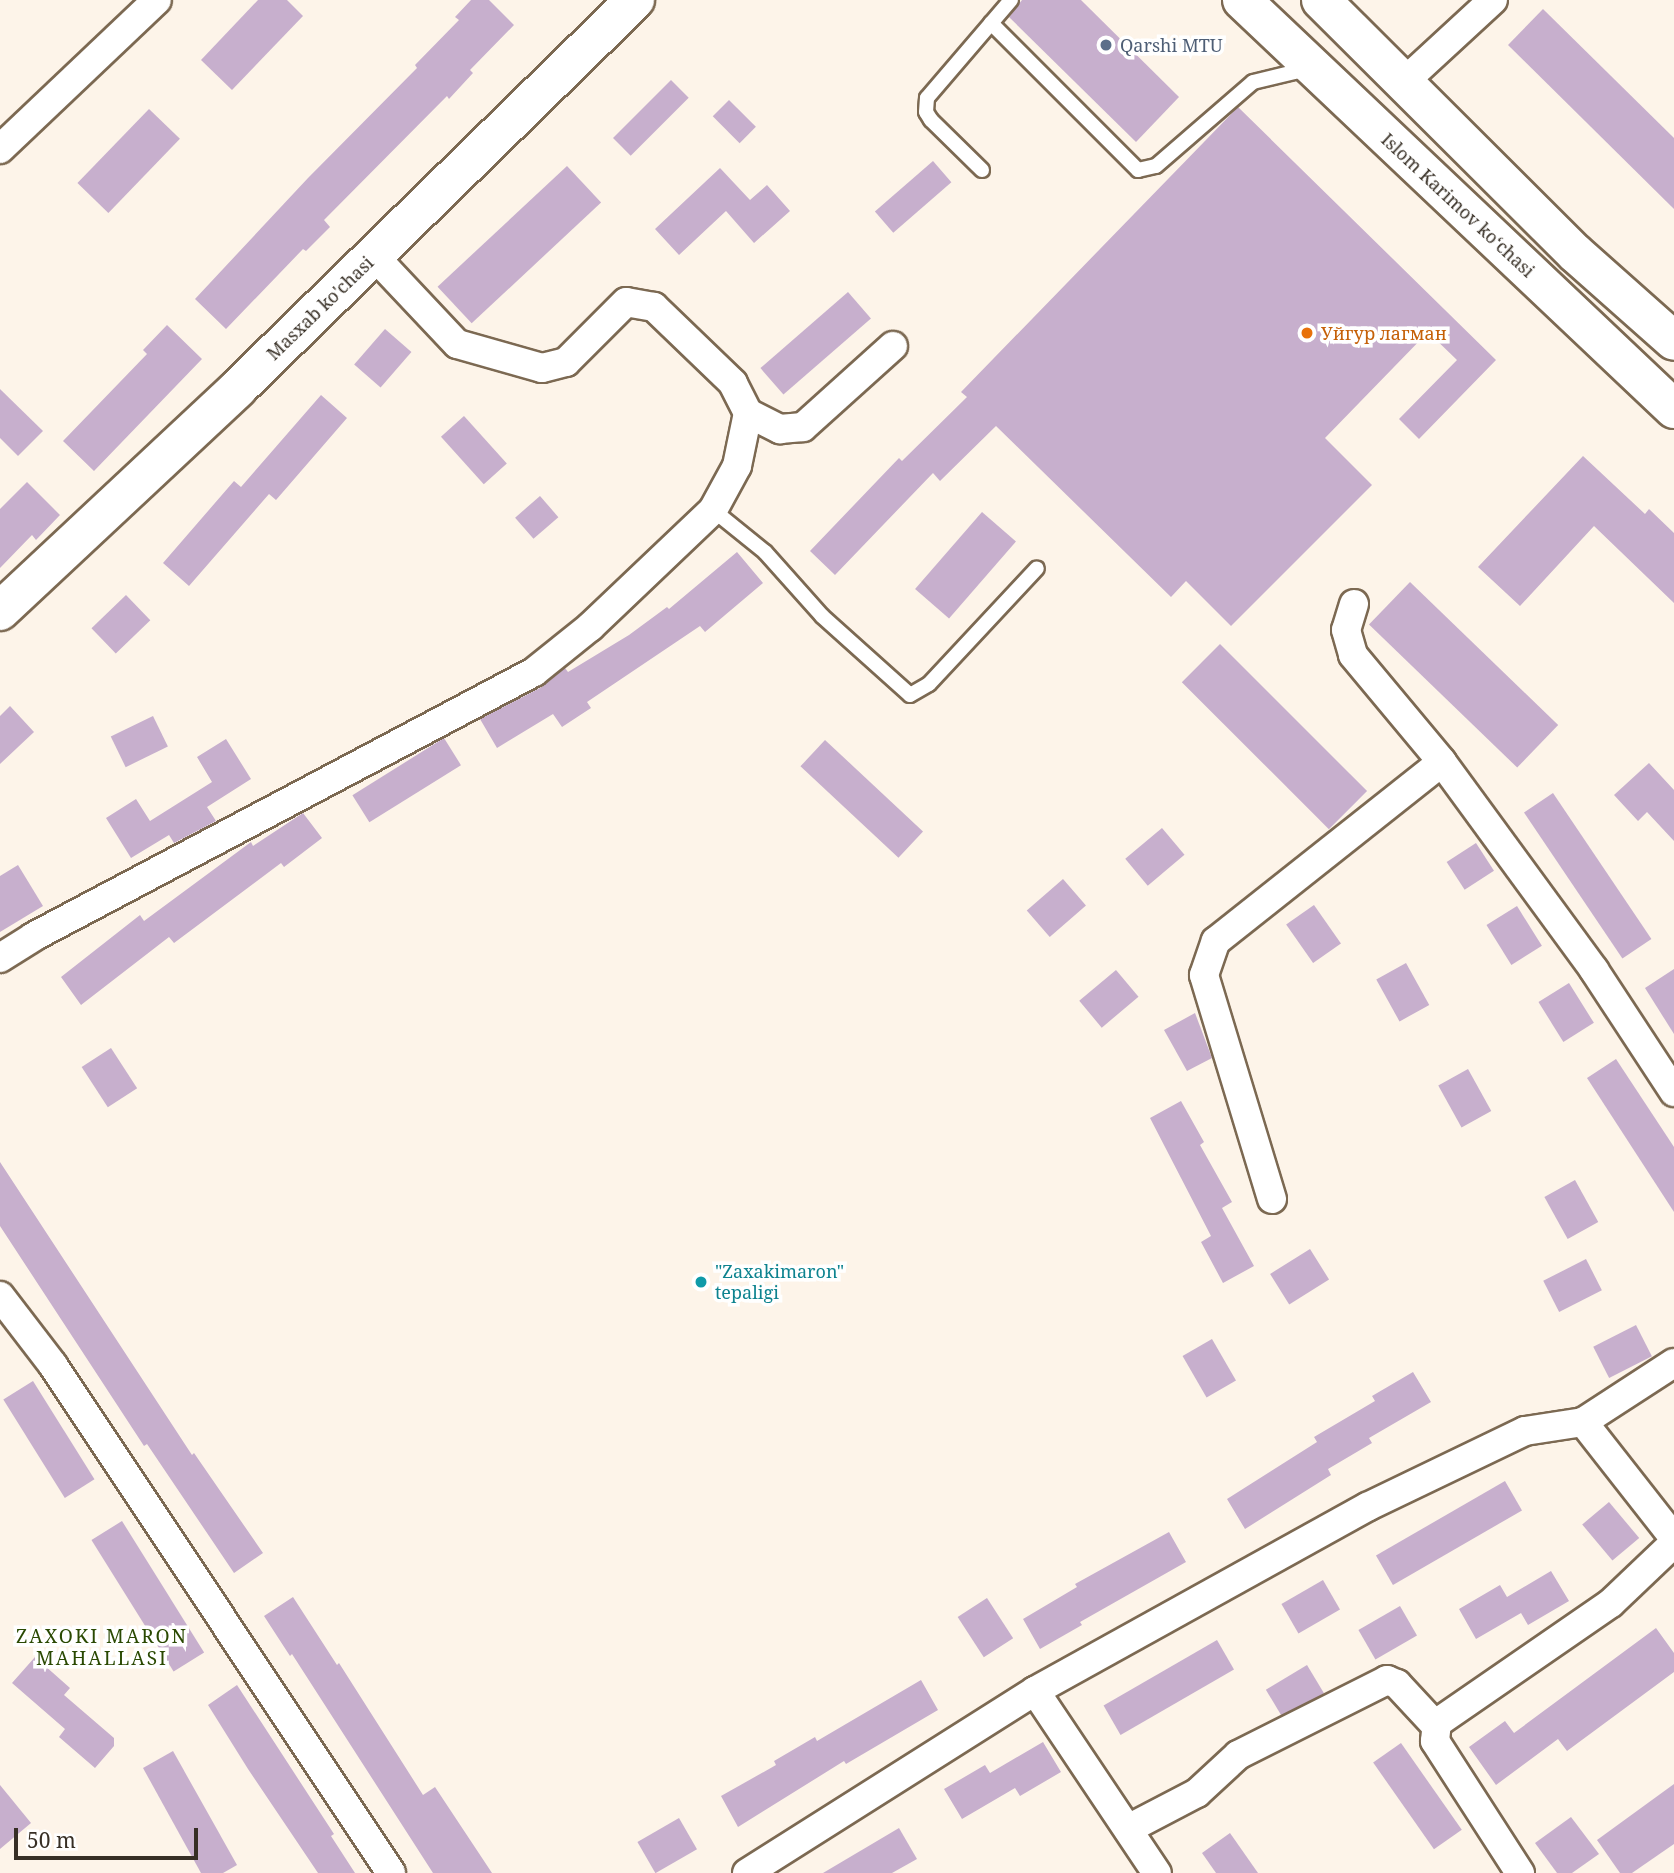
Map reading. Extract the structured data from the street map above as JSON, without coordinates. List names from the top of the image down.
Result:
{
  "streets": {
    "main road": ["Islom Karimov ko‘chasi", "Masxab ko'chasi"]
  },
  "districts": ["ZAXOKI MARON MAHALLASI"],
  "places": ["Qarshi MTU", "Уйгур лагман", "\"Zaxakimaron\" tepaligi"],
  "scale_bar": "50 m"
}
